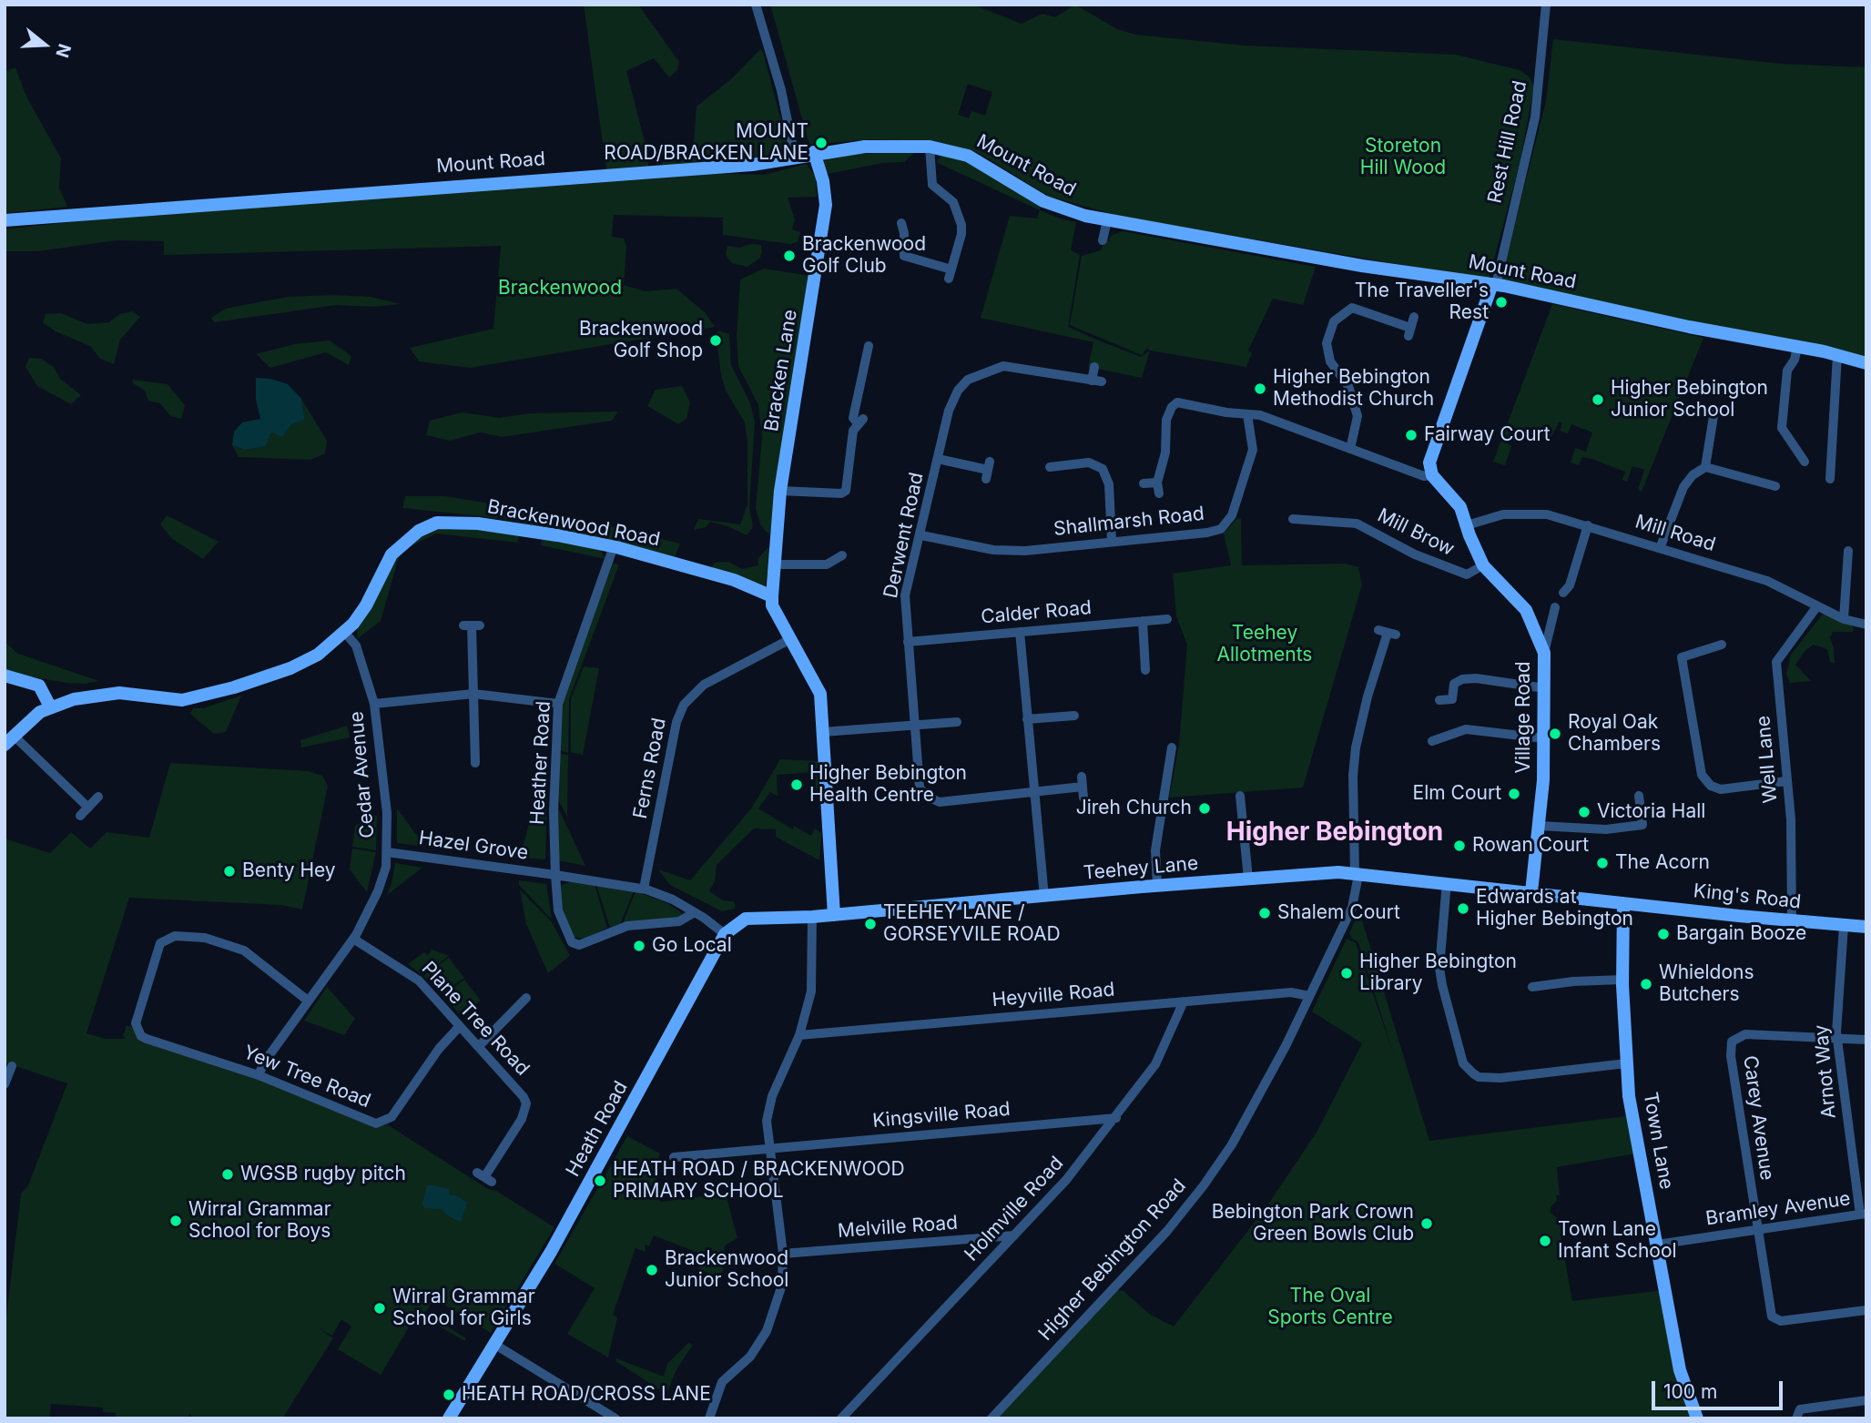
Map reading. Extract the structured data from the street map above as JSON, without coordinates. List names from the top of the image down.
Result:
{
  "streets": {
    "street": [
      "Rest Hill Road",
      "Mount Road",
      "Bracken Lane",
      "Shallmarsh Road",
      "Brackenwood Road",
      "Mill Brow",
      "Mill Road",
      "Derwent Road",
      "Calder Road",
      "Village Road",
      "Well Lane",
      "Heather Road",
      "Ferns Road",
      "Cedar Avenue",
      "Hazel Grove",
      "Teehey Lane",
      "King's Road",
      "Heyville Road",
      "Plane Tree Road",
      "Arnot Way",
      "Yew Tree Road",
      "Kingsville Road",
      "Carey Avenue",
      "Heath Road",
      "Town Lane",
      "Holmville Road",
      "Bramley Avenue",
      "Melville Road",
      "Higher Bebington Road"
    ]
  },
  "crossings": [
    ["Rest Hill Road", "Mount Road"],
    ["Mount Road", "Bracken Lane"],
    ["Bracken Lane", "Brackenwood Road"],
    ["Shallmarsh Road", "Derwent Road"],
    ["Brackenwood Road", "Heather Road"],
    ["Brackenwood Road", "Cedar Avenue"],
    ["Mill Brow", "Village Road"],
    ["Mill Road", "Village Road"],
    ["Mill Road", "Well Lane"],
    ["Derwent Road", "Calder Road"],
    ["Village Road", "Teehey Lane"],
    ["Well Lane", "King's Road"],
    ["Heather Road", "Hazel Grove"],
    ["Ferns Road", "Hazel Grove"],
    ["Cedar Avenue", "Hazel Grove"],
    ["Cedar Avenue", "Plane Tree Road"],
    ["Cedar Avenue", "Yew Tree Road"],
    ["Hazel Grove", "Heath Road"],
    ["Teehey Lane", "King's Road"],
    ["Teehey Lane", "Town Lane"],
    ["Teehey Lane", "Higher Bebington Road"],
    ["King's Road", "Arnot Way"],
    ["King's Road", "Town Lane"],
    ["Heyville Road", "Holmville Road"],
    ["Heyville Road", "Higher Bebington Road"],
    ["Plane Tree Road", "Yew Tree Road"],
    ["Arnot Way", "Carey Avenue"],
    ["Arnot Way", "Bramley Avenue"],
    ["Kingsville Road", "Holmville Road"],
    ["Carey Avenue", "Bramley Avenue"],
    ["Town Lane", "Bramley Avenue"],
    ["Holmville Road", "Melville Road"]
  ],
  "districts": ["Higher Bebington"],
  "parks": [
    "Storeton Hill Wood",
    "Brackenwood",
    "Teehey Allotments",
    "The Oval Sports Centre"
  ],
  "places": [
    "MOUNT ROAD/BRACKEN LANE",
    "Brackenwood Golf Club",
    "The Traveller's Rest",
    "Brackenwood Golf Shop",
    "Higher Bebington Methodist Church",
    "Higher Bebington Junior School",
    "Fairway Court",
    "Royal Oak Chambers",
    "Higher Bebington Health Centre",
    "Elm Court",
    "Jireh Church",
    "Victoria Hall",
    "Rowan Court",
    "The Acorn",
    "Benty Hey",
    "Edwards at Higher Bebington",
    "Shalem Court",
    "TEEHEY LANE / GORSEYVILE ROAD",
    "Bargain Booze",
    "Go Local",
    "Higher Bebington Library",
    "Whieldons Butchers",
    "WGSB rugby pitch",
    "HEATH ROAD / BRACKENWOOD PRIMARY SCHOOL",
    "Wirral Grammar School for Boys",
    "Bebington Park Crown Green Bowls Club",
    "Town Lane Infant School",
    "Brackenwood Junior School",
    "Wirral Grammar School for Girls",
    "HEATH ROAD/CROSS LANE"
  ],
  "scale_bar": "100 m",
  "north": "right"
}
